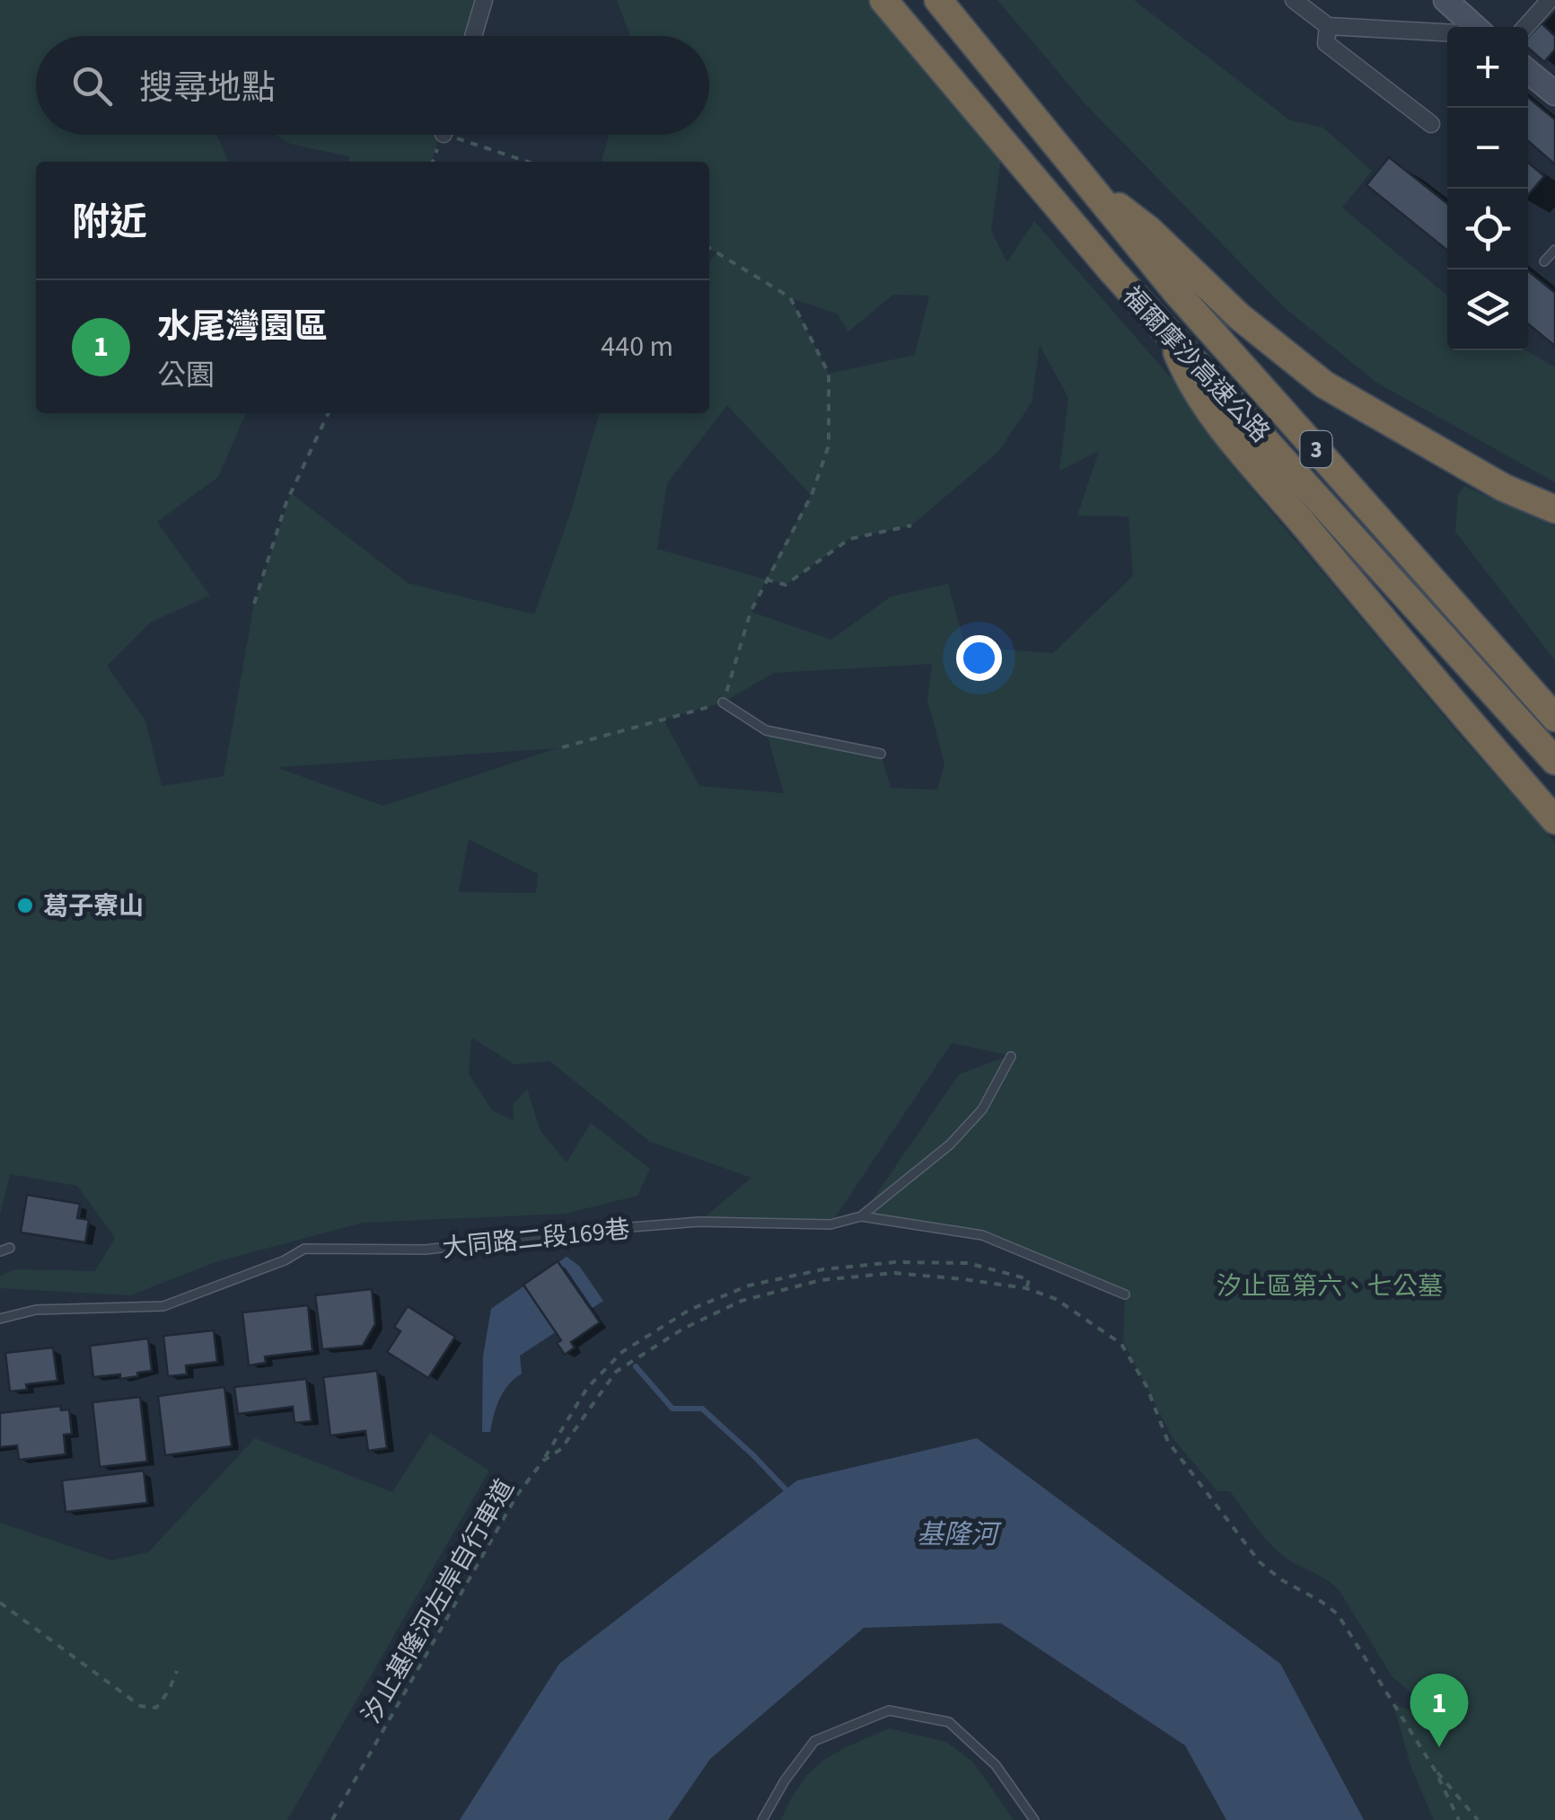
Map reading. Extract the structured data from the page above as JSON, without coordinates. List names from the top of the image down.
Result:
{
  "streets": {
    "highway": ["福爾摩沙高速公路", "3"],
    "lane": ["大同路二段169巷"],
    "path": ["汐止基隆河左岸自行車道"]
  },
  "water": ["基隆河"],
  "parks": ["汐止區第六、七公墓"],
  "places": ["葛子寮山"],
  "page": {
    "map_buttons": ["+", "−"],
    "search": "搜尋地點",
    "heading": "附近",
    "list": [
      {
        "mark": "1",
        "name": "水尾灣園區",
        "note": "公園",
        "value": "440 m"
      }
    ],
    "pins": "1"
  }
}
